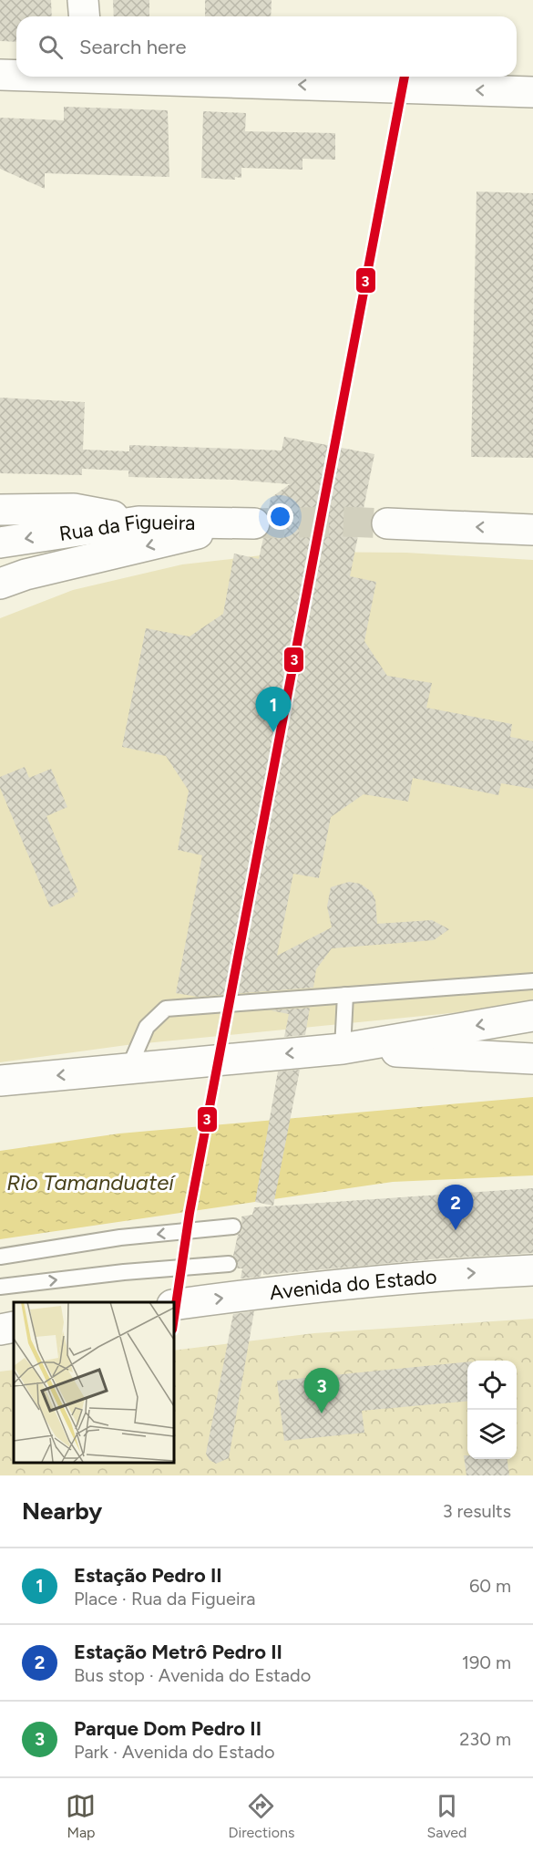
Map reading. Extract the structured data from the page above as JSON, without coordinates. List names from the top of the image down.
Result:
{
  "streets": {
    "main road": ["Rua da Figueira", "Avenida do Estado"]
  },
  "water": ["Rio Tamanduateí"],
  "lines": ["metro line 3"],
  "page": {
    "search": "Search here",
    "pins": ["1", "2", "3"],
    "heading": ["Nearby", "3 results"],
    "list": [
      {
        "mark": "1",
        "name": "Estação Pedro II",
        "note": "Place · Rua da Figueira",
        "value": "60 m"
      },
      {
        "mark": "2",
        "name": "Estação Metrô Pedro II",
        "note": "Bus stop · Avenida do Estado",
        "value": "190 m"
      },
      {
        "mark": "3",
        "name": "Parque Dom Pedro II",
        "note": "Park · Avenida do Estado",
        "value": "230 m"
      }
    ],
    "nav": ["Map", "Directions", "Saved"]
  }
}
